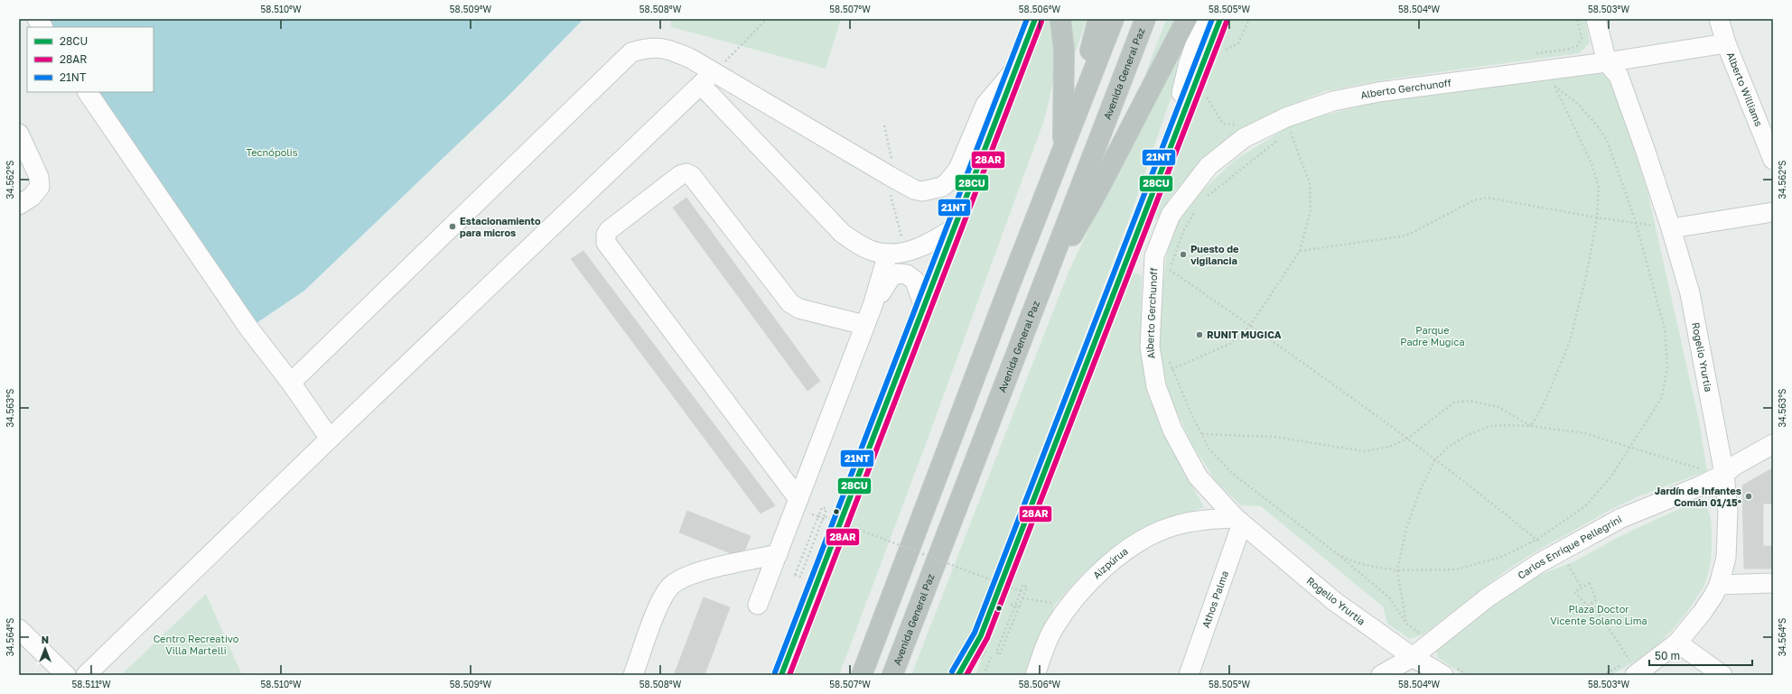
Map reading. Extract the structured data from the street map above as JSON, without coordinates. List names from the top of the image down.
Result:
{
  "streets": {
    "highway": ["Avenida General Paz"],
    "street": [
      "Alberto Gerchunoff",
      "Alberto Williams",
      "Rogelio Yrurtia",
      "Carlos Enrique Pellegrini",
      "Aizpúrua",
      "Athos Palma"
    ]
  },
  "crossings": [
    ["Alberto Gerchunoff", "Alberto Williams"],
    ["Alberto Gerchunoff", "Rogelio Yrurtia"],
    ["Alberto Gerchunoff", "Aizpúrua"],
    ["Alberto Gerchunoff", "Athos Palma"],
    ["Rogelio Yrurtia", "Carlos Enrique Pellegrini"],
    ["Rogelio Yrurtia", "Aizpúrua"],
    ["Rogelio Yrurtia", "Athos Palma"],
    ["Aizpúrua", "Athos Palma"]
  ],
  "parks": [
    "Tecnópolis",
    "Parque Padre Mugica",
    "Plaza Doctor Vicente Solano Lima",
    "Centro Recreativo Villa Martelli"
  ],
  "places": [
    "Estacionamiento para micros",
    "Puesto de vigilancia",
    "RUNIT MUGICA",
    "Jardín de Infantes Común 01/15°"
  ],
  "lines": ["transit line 28CU", "transit line 21NT", "transit line 28AR"],
  "legend": ["28CU", "28AR", "21NT"],
  "scale_bar": "50 m",
  "north": "top",
  "coordinates": [
    "58.510°W",
    "58.509°W",
    "58.508°W",
    "58.507°W",
    "58.506°W",
    "58.505°W",
    "58.504°W",
    "58.503°W",
    "34.562°S",
    "34.563°S",
    "34.564°S",
    "58.511°W"
  ]
}
